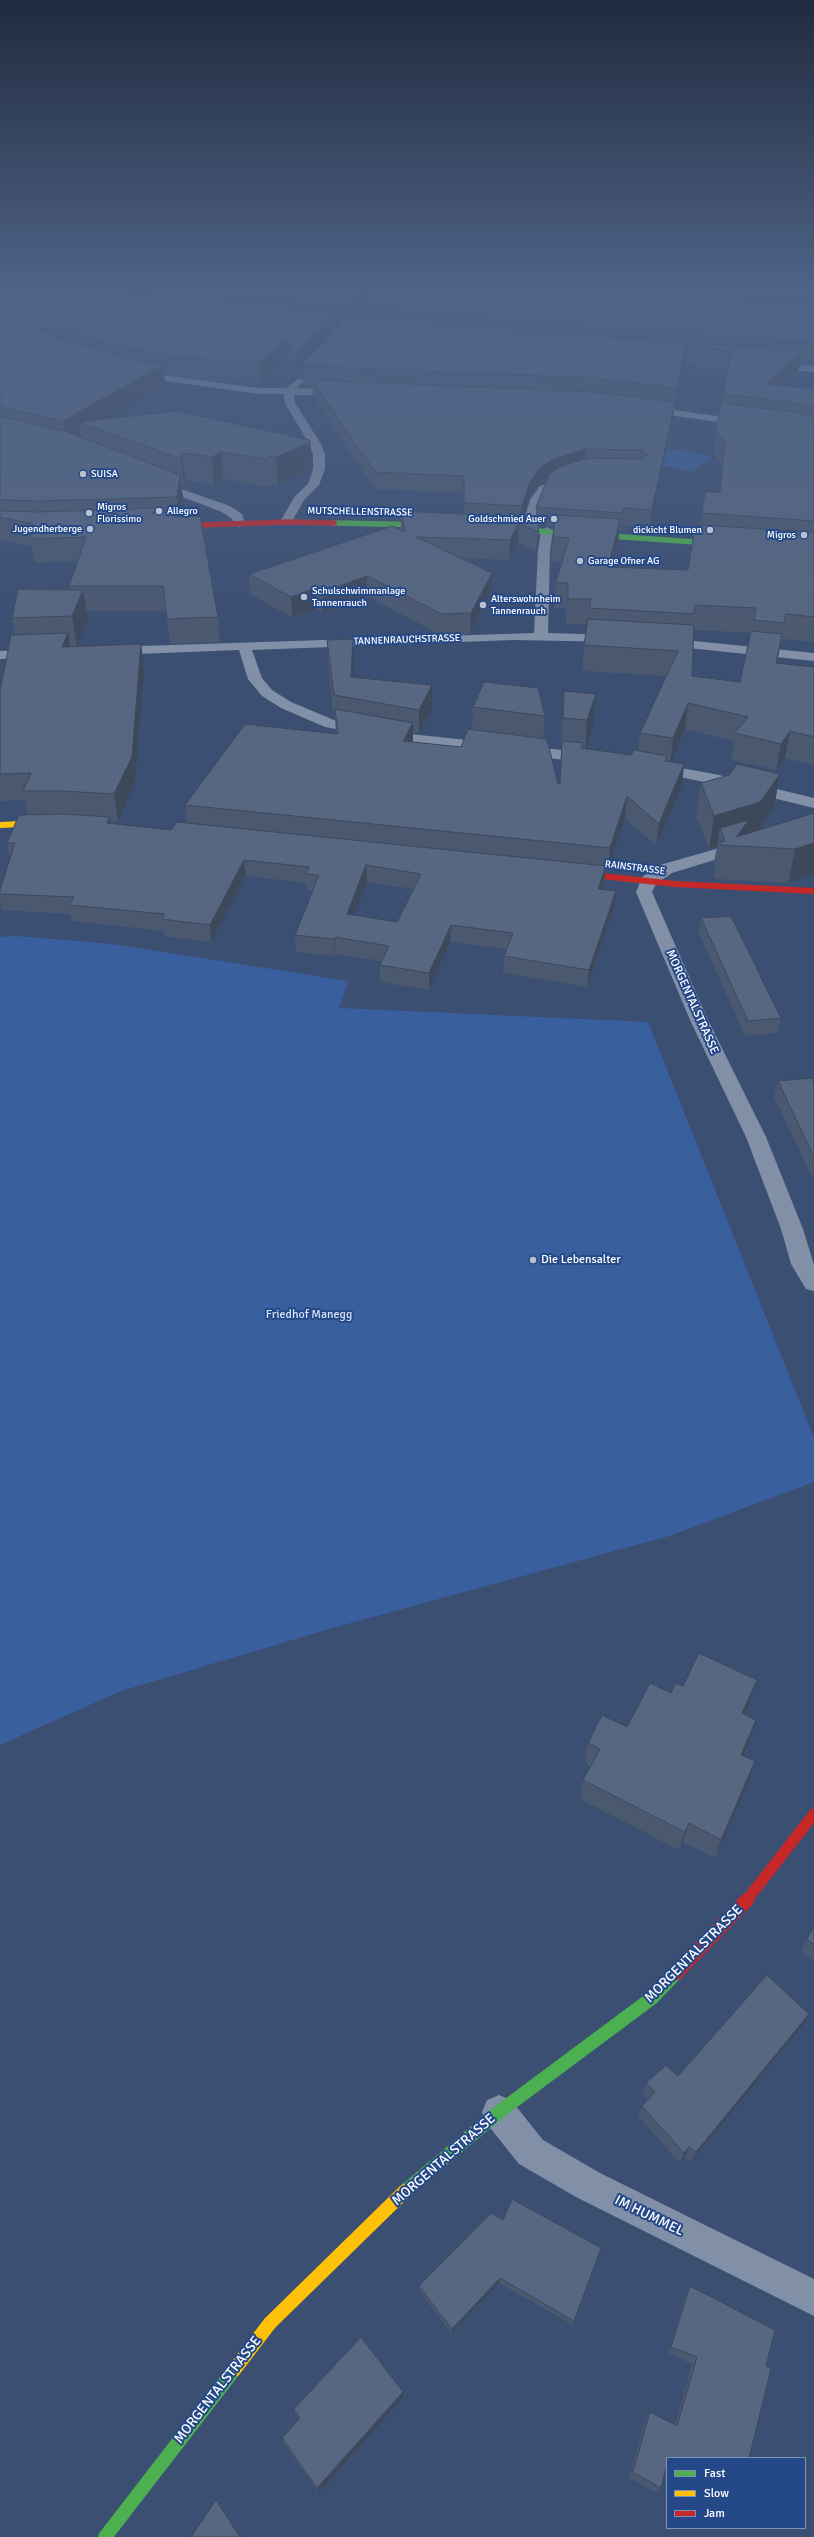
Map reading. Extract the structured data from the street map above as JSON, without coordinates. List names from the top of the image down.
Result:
{
  "streets": {
    "street": [
      "MUTSCHELLENSTRASSE",
      "TANNENRAUCHSTRASSE",
      "RAINSTRASSE",
      "MORGENTALSTRASSE",
      "IM HUMMEL"
    ]
  },
  "crossings": [
    ["RAINSTRASSE", "MORGENTALSTRASSE"],
    ["MORGENTALSTRASSE", "IM HUMMEL"]
  ],
  "parks": ["Friedhof Manegg"],
  "places": [
    "SUISA",
    "Allegro",
    "Migros Florissimo",
    "Goldschmied Auer",
    "Jugendherberge",
    "dickicht Blumen",
    "Migros",
    "Garage Ofner AG",
    "Schulschwimmanlage Tannenrauch",
    "Alterswohnheim Tannenrauch",
    "Die Lebensalter"
  ],
  "legend": ["Fast", "Slow", "Jam"]
}
